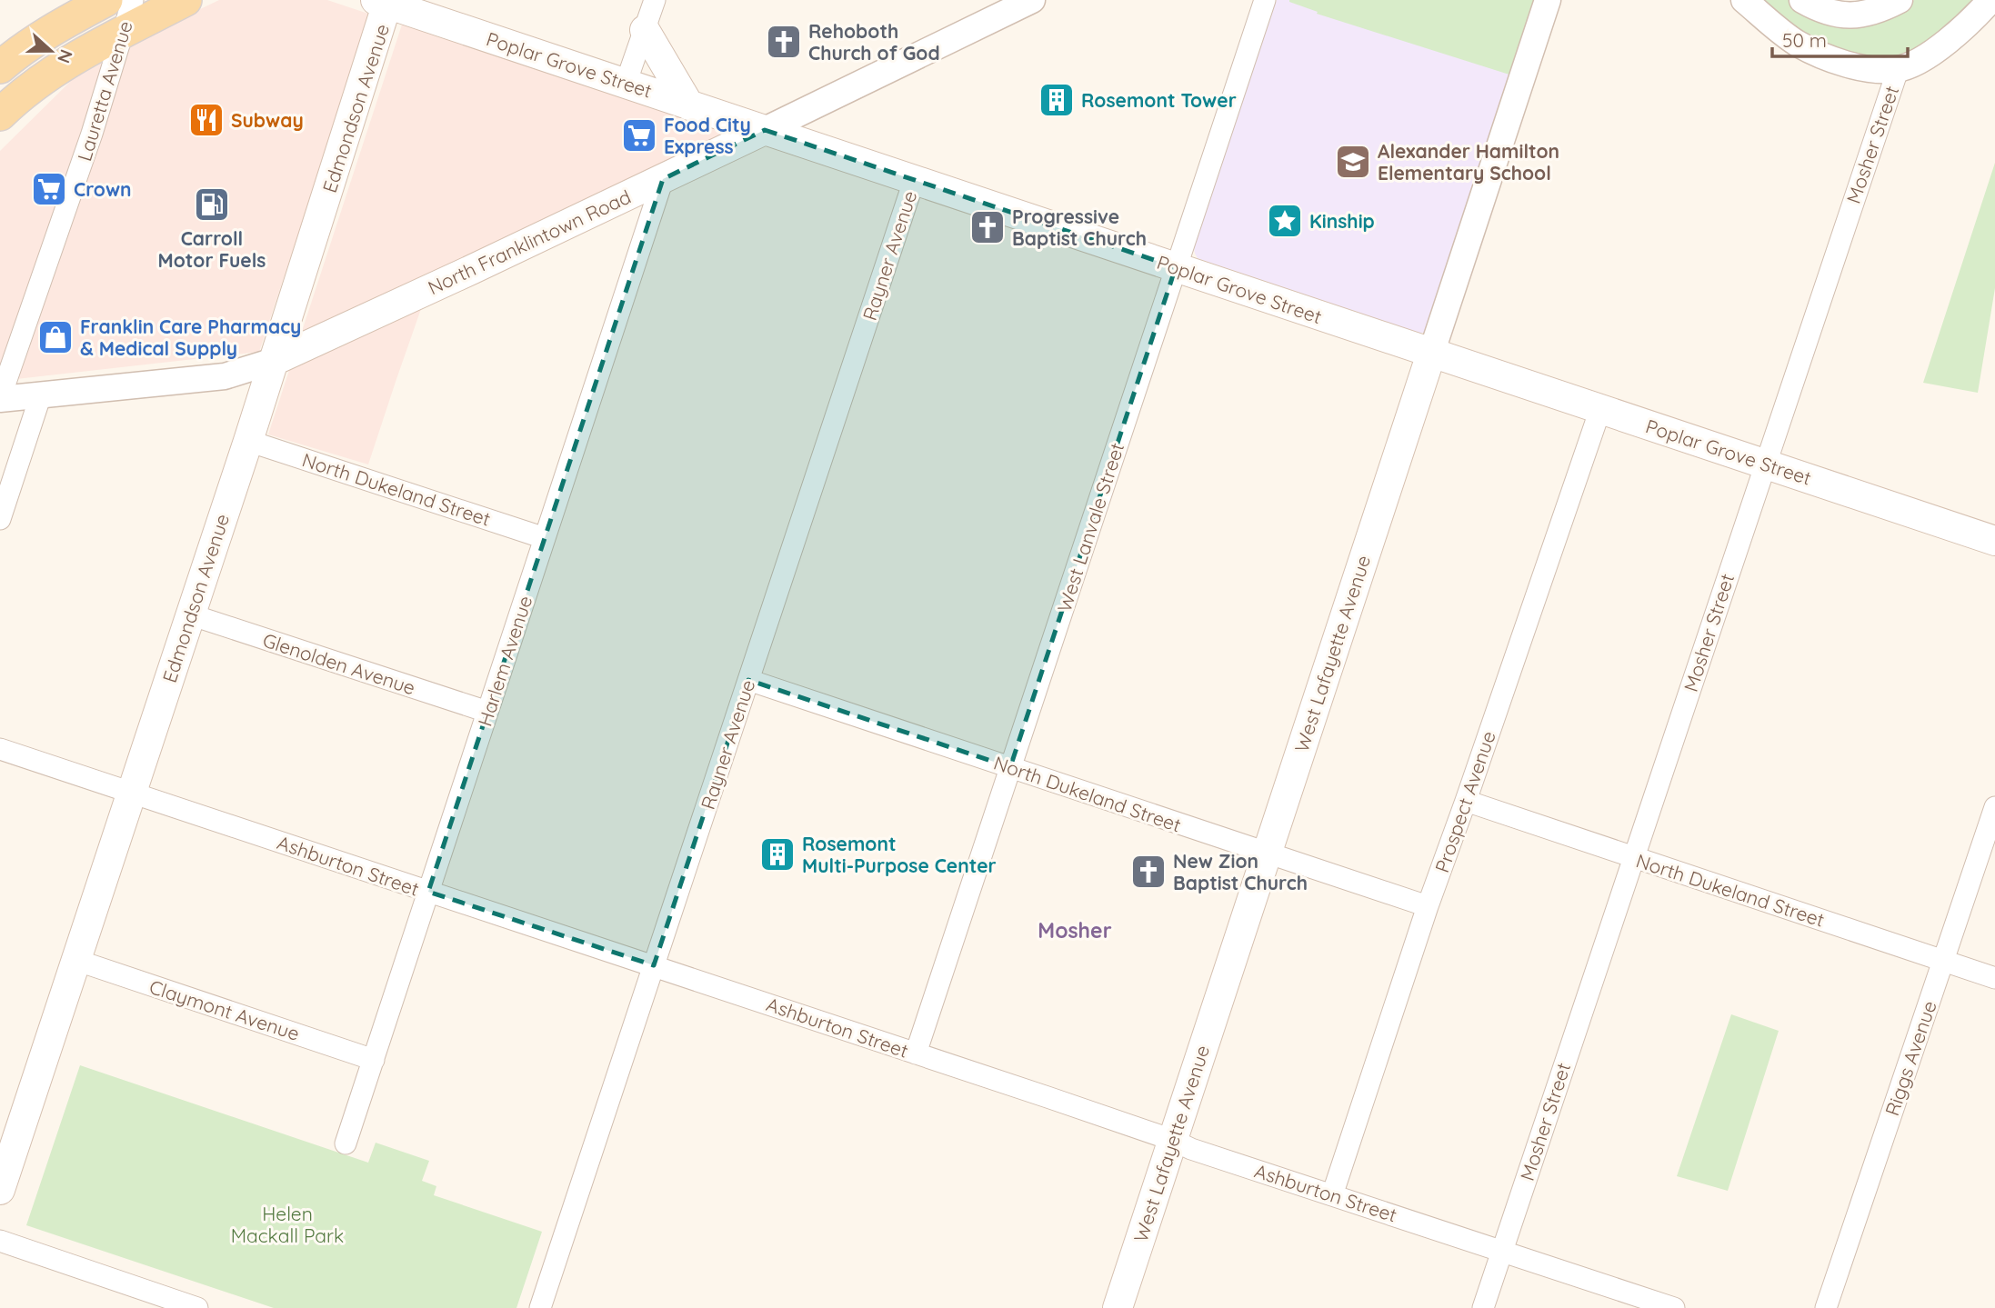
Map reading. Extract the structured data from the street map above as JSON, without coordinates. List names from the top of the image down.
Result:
{
  "streets": {
    "main road": [
      "Poplar Grove Street",
      "Edmondson Avenue",
      "North Franklintown Road",
      "West Lafayette Avenue"
    ],
    "street": [
      "Lauretta Avenue",
      "Mosher Street",
      "Rayner Avenue",
      "North Dukeland Street",
      "West Lanvale Street",
      "Harlem Avenue",
      "Glenolden Avenue",
      "Prospect Avenue",
      "Ashburton Street",
      "Claymont Avenue",
      "Riggs Avenue"
    ]
  },
  "crossings": [
    ["Poplar Grove Street", "Edmondson Avenue"],
    ["Poplar Grove Street", "Mosher Street"],
    ["Poplar Grove Street", "North Franklintown Road"],
    ["Poplar Grove Street", "Rayner Avenue"],
    ["Poplar Grove Street", "West Lanvale Street"],
    ["Poplar Grove Street", "West Lafayette Avenue"],
    ["Poplar Grove Street", "Prospect Avenue"],
    ["Lauretta Avenue", "North Franklintown Road"],
    ["Edmondson Avenue", "North Franklintown Road"],
    ["Edmondson Avenue", "North Dukeland Street"],
    ["Edmondson Avenue", "Glenolden Avenue"],
    ["Edmondson Avenue", "Ashburton Street"],
    ["Edmondson Avenue", "Claymont Avenue"],
    ["Mosher Street", "North Dukeland Street"],
    ["Mosher Street", "Ashburton Street"],
    ["North Franklintown Road", "Harlem Avenue"],
    ["Rayner Avenue", "North Dukeland Street"],
    ["Rayner Avenue", "Ashburton Street"],
    ["North Dukeland Street", "West Lanvale Street"],
    ["North Dukeland Street", "West Lafayette Avenue"],
    ["North Dukeland Street", "Harlem Avenue"],
    ["North Dukeland Street", "Prospect Avenue"],
    ["North Dukeland Street", "Riggs Avenue"],
    ["West Lanvale Street", "Ashburton Street"],
    ["West Lafayette Avenue", "Ashburton Street"],
    ["Harlem Avenue", "Glenolden Avenue"],
    ["Harlem Avenue", "Ashburton Street"],
    ["Harlem Avenue", "Claymont Avenue"],
    ["Prospect Avenue", "Ashburton Street"]
  ],
  "districts": ["Mosher"],
  "parks": ["Helen Mackall Park"],
  "places": {
    "church": ["Rehoboth Church of God", "Progressive Baptist Church", "New Zion Baptist Church"],
    "building": ["Rosemont Tower", "Rosemont Multi-Purpose Center"],
    "restaurant": ["Subway"],
    "supermarket": ["Food City Express", "Crown"],
    "school or university": ["Alexander Hamilton Elementary School"],
    "fuel station": ["Carroll Motor Fuels"],
    "place": ["Kinship"],
    "shop": ["Franklin Care Pharmacy & Medical Supply"]
  },
  "scale_bar": "50 m",
  "north": "right"
}
